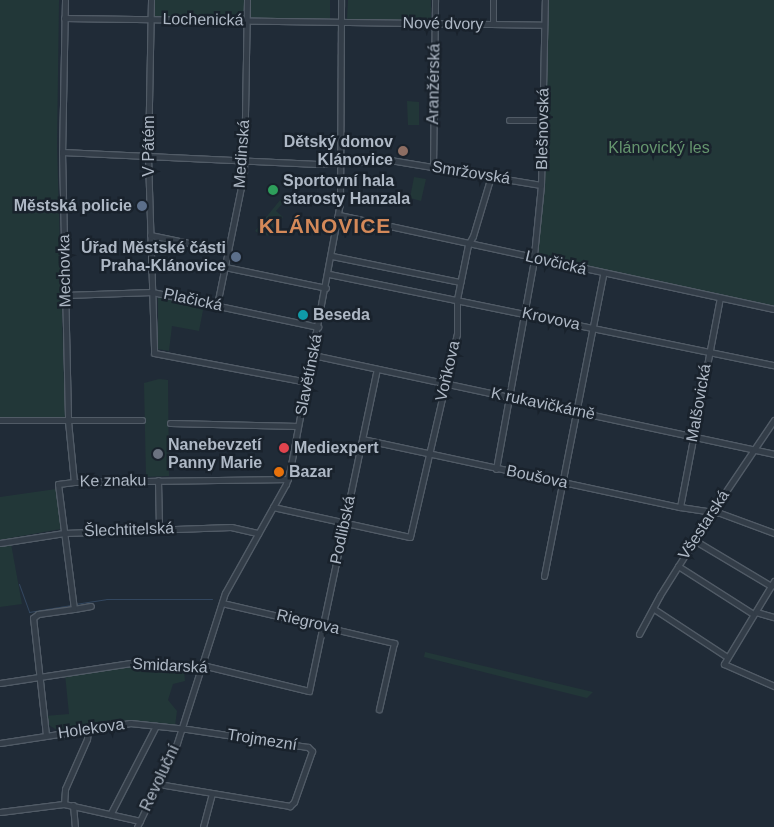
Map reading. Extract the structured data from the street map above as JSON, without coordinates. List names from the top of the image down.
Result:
{
  "streets": {
    "street": [
      "Lochenická",
      "Nové dvory",
      "Aranžérská",
      "Blešnovská",
      "V Pátém",
      "Medinská",
      "Smržovská",
      "Lovčická",
      "Mechovka",
      "Plačická",
      "Krovova",
      "Voňkova",
      "Slavětínská",
      "Malšovická",
      "K rukavičkárně",
      "Boušova",
      "Ke znaku",
      "Všestarská",
      "Šlechtitelská",
      "Podlibská",
      "Riegrova",
      "Smidarská",
      "Holekova",
      "Trojmezní",
      "Revoluční"
    ]
  },
  "crossings": [
    ["Lochenická", "Nové dvory"],
    ["Lochenická", "V Pátém"],
    ["Lochenická", "Medinská"],
    ["Lochenická", "Mechovka"],
    ["Lochenická", "Slavětínská"],
    ["Nové dvory", "Aranžérská"],
    ["Nové dvory", "Blešnovská"],
    ["Nové dvory", "Slavětínská"],
    ["Aranžérská", "Smržovská"],
    ["Blešnovská", "Smržovská"],
    ["Blešnovská", "Lovčická"],
    ["Blešnovská", "Krovova"],
    ["Blešnovská", "K rukavičkárně"],
    ["Blešnovská", "Boušova"],
    ["V Pátém", "Smržovská"],
    ["V Pátém", "Plačická"],
    ["V Pátém", "Slavětínská"],
    ["Medinská", "Smržovská"],
    ["Medinská", "Plačická"],
    ["Smržovská", "Mechovka"],
    ["Smržovská", "Voňkova"],
    ["Smržovská", "Slavětínská"],
    ["Lovčická", "Voňkova"],
    ["Lovčická", "Slavětínská"],
    ["Lovčická", "Malšovická"],
    ["Mechovka", "Plačická"],
    ["Mechovka", "Ke znaku"],
    ["Plačická", "Slavětínská"],
    ["Krovova", "Voňkova"],
    ["Krovova", "Slavětínská"],
    ["Krovova", "Malšovická"],
    ["Voňkova", "K rukavičkárně"],
    ["Voňkova", "Boušova"],
    ["Voňkova", "Podlibská"],
    ["Slavětínská", "K rukavičkárně"],
    ["Slavětínská", "Ke znaku"],
    ["Slavětínská", "Šlechtitelská"],
    ["Slavětínská", "Riegrova"],
    ["Slavětínská", "Smidarská"],
    ["Slavětínská", "Holekova"],
    ["Slavětínská", "Trojmezní"],
    ["Slavětínská", "Revoluční"],
    ["Malšovická", "K rukavičkárně"],
    ["Malšovická", "Boušova"],
    ["K rukavičkárně", "Všestarská"],
    ["K rukavičkárně", "Podlibská"],
    ["Boušova", "Všestarská"],
    ["Boušova", "Podlibská"],
    ["Ke znaku", "Šlechtitelská"],
    ["Podlibská", "Riegrova"],
    ["Podlibská", "Smidarská"],
    ["Holekova", "Trojmezní"],
    ["Holekova", "Revoluční"],
    ["Trojmezní", "Revoluční"]
  ],
  "districts": ["KLÁNOVICE"],
  "parks": ["Klánovický les"],
  "places": [
    "Dětský domov Klánovice",
    "Sportovní hala starosty Hanzala",
    "Městská policie",
    "Úřad Městské části Praha-Klánovice",
    "Beseda",
    "Mediexpert",
    "Nanebevzetí Panny Marie",
    "Bazar"
  ]
}
